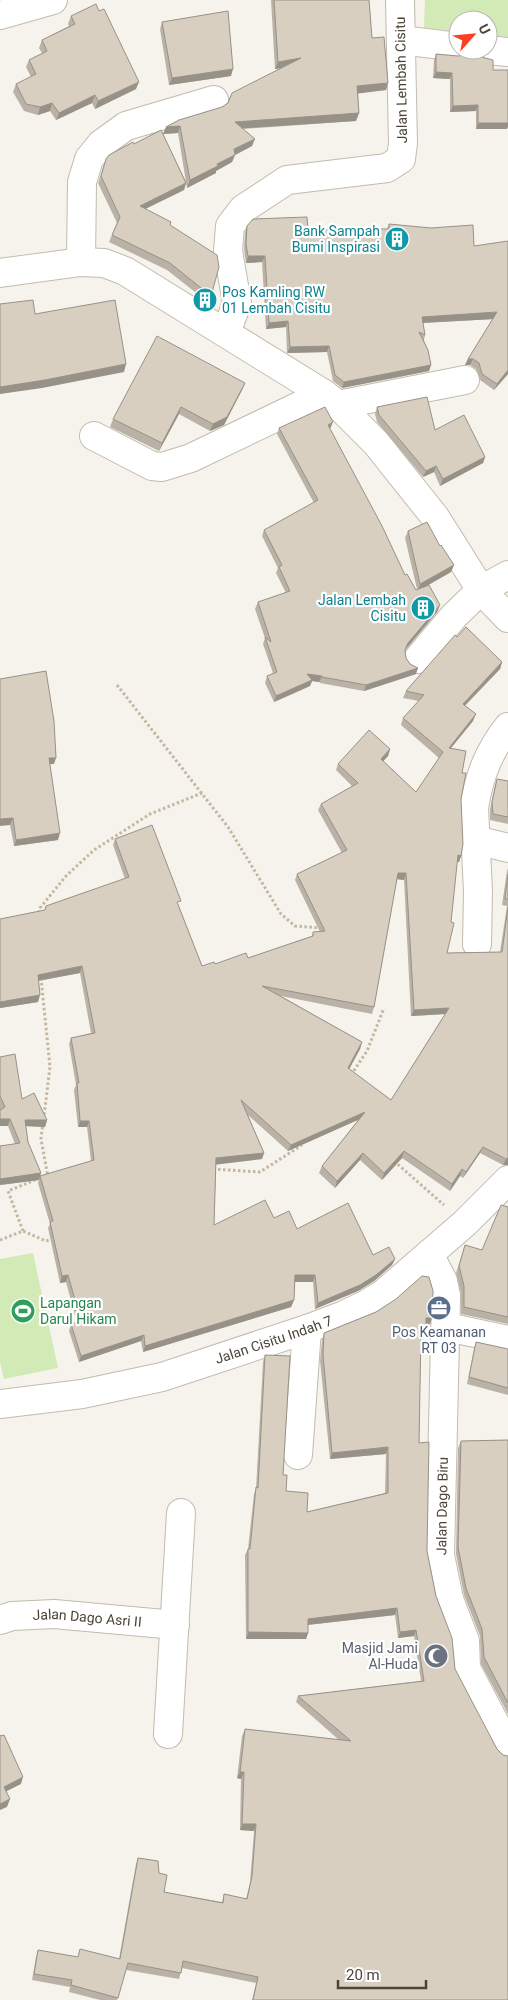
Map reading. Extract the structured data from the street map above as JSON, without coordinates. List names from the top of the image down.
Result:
{
  "streets": {
    "street": [
      "Jalan Lembah Cisitu",
      "Jalan Cisitu Indah 7",
      "Jalan Dago Biru",
      "Jalan Dago Asri II"
    ]
  },
  "crossings": [
    ["Jalan Cisitu Indah 7", "Jalan Dago Biru"]
  ],
  "places": {
    "building": ["Bank Sampah Bumi Inspirasi", "Pos Kamling RW 01 Lembah Cisitu", "Jalan Lembah Cisitu"],
    "office": ["Pos Keamanan RT 03"],
    "sports": ["Lapangan Darul Hikam"],
    "mosque": ["Masjid Jami Al-Huda"]
  },
  "scale_bar": "20 m",
  "north": "top right"
}
